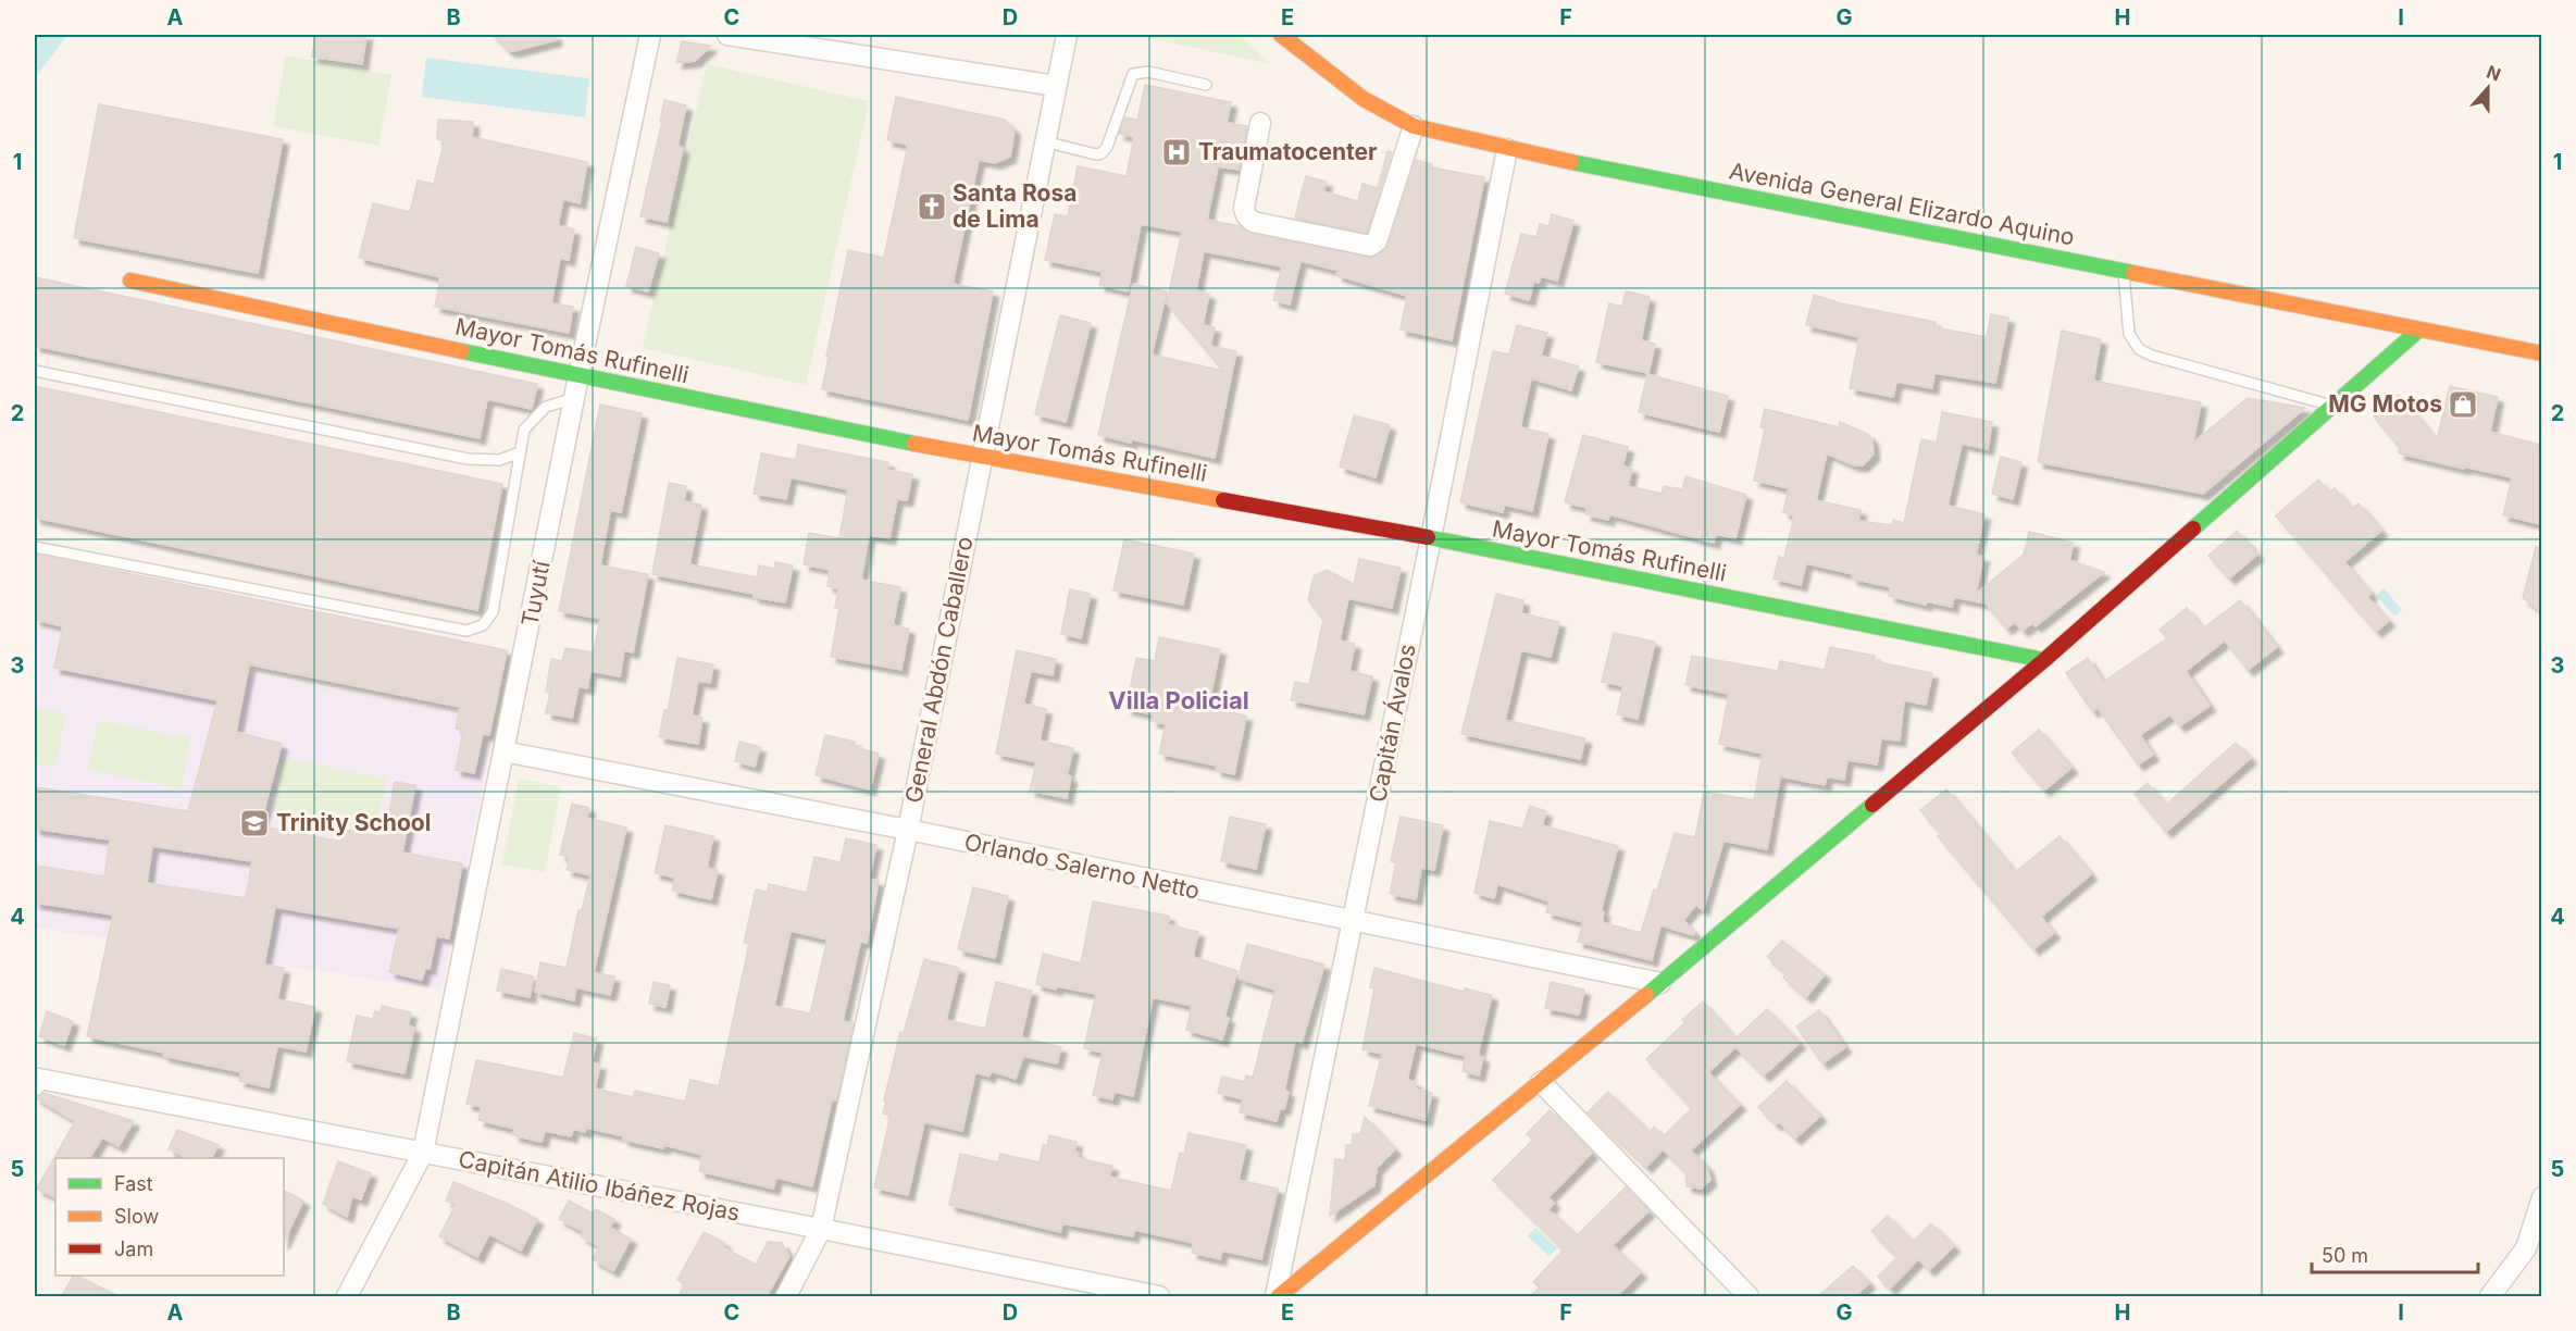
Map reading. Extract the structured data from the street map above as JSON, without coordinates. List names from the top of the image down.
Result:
{
  "streets": {
    "street": [
      "Avenida General Elizardo Aquino",
      "Mayor Tomás Rufinelli",
      "Tuyutí",
      "General Abdón Caballero",
      "Capitán Ávalos",
      "Orlando Salerno Netto",
      "Capitán Atilio Ibáñez Rojas"
    ]
  },
  "crossings": [
    ["Avenida General Elizardo Aquino", "Capitán Ávalos"],
    ["Mayor Tomás Rufinelli", "Tuyutí"],
    ["Mayor Tomás Rufinelli", "General Abdón Caballero"],
    ["Mayor Tomás Rufinelli", "Capitán Ávalos"],
    ["Tuyutí", "Orlando Salerno Netto"],
    ["Tuyutí", "Capitán Atilio Ibáñez Rojas"],
    ["General Abdón Caballero", "Orlando Salerno Netto"],
    ["General Abdón Caballero", "Capitán Atilio Ibáñez Rojas"],
    ["Capitán Ávalos", "Orlando Salerno Netto"]
  ],
  "districts": ["Villa Policial"],
  "places": {
    "hospital": ["Traumatocenter"],
    "church": ["Santa Rosa de Lima"],
    "shop": ["MG Motos"],
    "school or university": ["Trinity School"]
  },
  "legend": ["Fast", "Slow", "Jam"],
  "scale_bar": "50 m",
  "north": "top",
  "grid": {
    "columns": [
      "A",
      "B",
      "C",
      "D",
      "E",
      "F",
      "G",
      "H",
      "I"
    ],
    "rows": [
      "1",
      "2",
      "3",
      "4",
      "5"
    ]
  }
}
